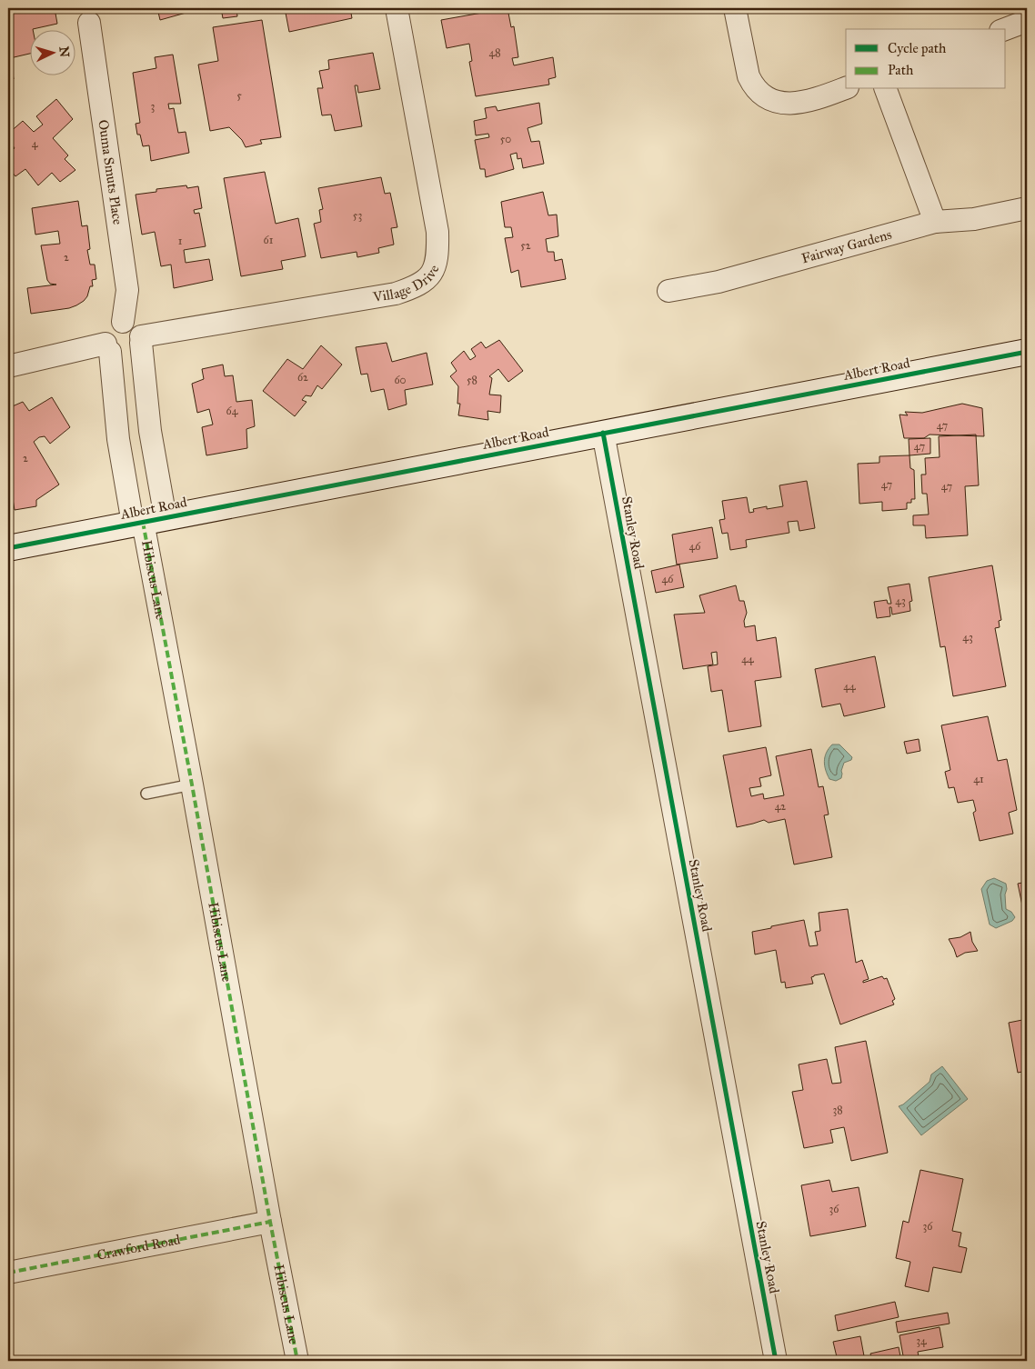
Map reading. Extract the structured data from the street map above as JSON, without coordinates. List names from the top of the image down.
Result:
{
  "streets": {
    "street": [
      "Ouma Smuts Place",
      "Fairway Gardens",
      "Village Drive",
      "Albert Road",
      "Stanley Road",
      "Hibiscus Lane",
      "Crawford Road"
    ]
  },
  "crossings": [
    ["Ouma Smuts Place", "Village Drive"],
    ["Albert Road", "Stanley Road"],
    ["Albert Road", "Hibiscus Lane"],
    ["Hibiscus Lane", "Crawford Road"]
  ],
  "house_numbers": [
    "48",
    "5",
    "3",
    "50",
    "4",
    "53",
    "61",
    "1",
    "52",
    "2",
    "62",
    "60",
    "58",
    "64",
    "47",
    "47",
    "2",
    "47",
    "47",
    "46",
    "46",
    "43",
    "43",
    "44",
    "44",
    "41",
    "42",
    "38",
    "36",
    "36",
    "34"
  ],
  "legend": ["Cycle path", "Path"],
  "north": "right"
}
